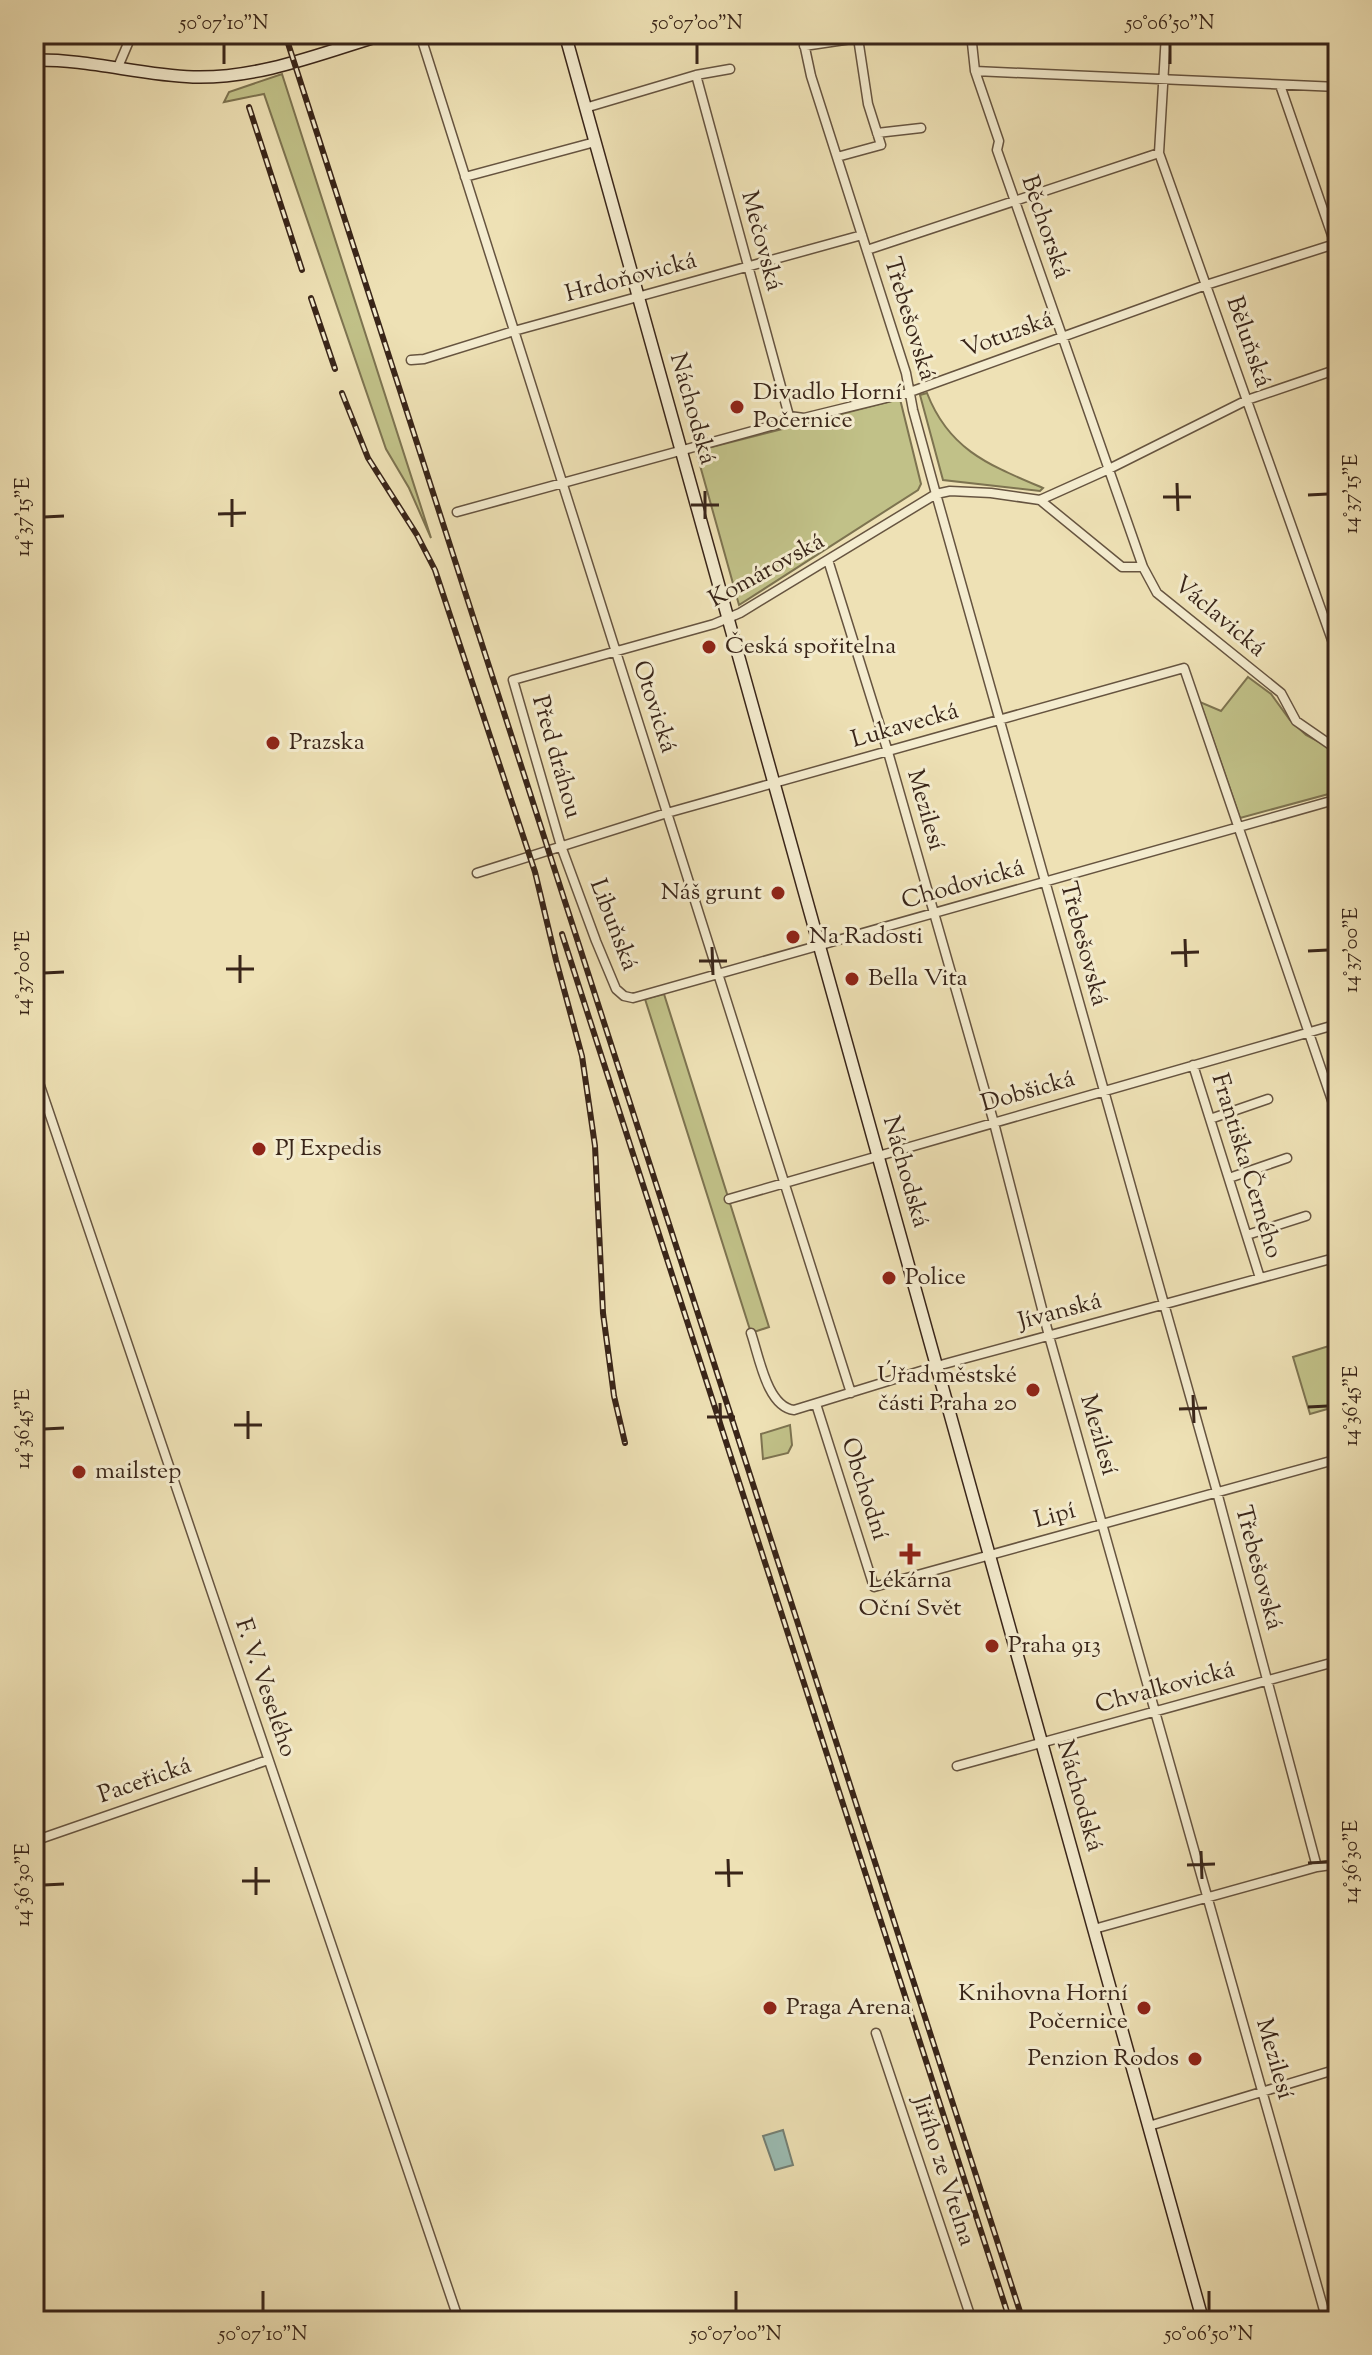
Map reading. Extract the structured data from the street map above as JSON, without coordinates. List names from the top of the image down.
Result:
{
  "streets": {
    "main road": ["Náchodská"],
    "street": [
      "Běchorská",
      "Mečovská",
      "Hrdoňovická",
      "Třebešovská",
      "Votuzská",
      "Běluňská",
      "Komárovská",
      "Václavická",
      "Otovická",
      "Lukavecká",
      "Před dráhou",
      "Mezilesí",
      "Chodovická",
      "Libuňská",
      "Dobšická",
      "Františka Černého",
      "Jívanská",
      "Obchodní",
      "Lipí",
      "F. V. Veselého",
      "Chvalkovická",
      "Paceřická",
      "Jiřího ze Vtelna"
    ]
  },
  "crossings": [
    ["Běchorská", "Votuzská"],
    ["Běchorská", "Václavická"],
    ["Mečovská", "Hrdoňovická"],
    ["Mečovská", "Votuzská"],
    ["Hrdoňovická", "Třebešovská"],
    ["Hrdoňovická", "Náchodská"],
    ["Hrdoňovická", "Otovická"],
    ["Třebešovská", "Votuzská"],
    ["Třebešovská", "Komárovská"],
    ["Třebešovská", "Lukavecká"],
    ["Třebešovská", "Chodovická"],
    ["Třebešovská", "Dobšická"],
    ["Třebešovská", "Jívanská"],
    ["Třebešovská", "Lipí"],
    ["Třebešovská", "Chvalkovická"],
    ["Votuzská", "Běluňská"],
    ["Votuzská", "Náchodská"],
    ["Votuzská", "Otovická"],
    ["Náchodská", "Komárovská"],
    ["Náchodská", "Lukavecká"],
    ["Náchodská", "Chodovická"],
    ["Náchodská", "Dobšická"],
    ["Náchodská", "Jívanská"],
    ["Náchodská", "Lipí"],
    ["Náchodská", "Chvalkovická"],
    ["Komárovská", "Otovická"],
    ["Komárovská", "Před dráhou"],
    ["Komárovská", "Mezilesí"],
    ["Otovická", "Lukavecká"],
    ["Otovická", "Chodovická"],
    ["Otovická", "Dobšická"],
    ["Otovická", "Jívanská"],
    ["Lukavecká", "Před dráhou"],
    ["Lukavecká", "Mezilesí"],
    ["Lukavecká", "Chodovická"],
    ["Lukavecká", "Libuňská"],
    ["Před dráhou", "Libuňská"],
    ["Mezilesí", "Chodovická"],
    ["Mezilesí", "Dobšická"],
    ["Mezilesí", "Jívanská"],
    ["Mezilesí", "Lipí"],
    ["Mezilesí", "Chvalkovická"],
    ["Chodovická", "Libuňská"],
    ["Dobšická", "Františka Černého"],
    ["Františka Černého", "Jívanská"],
    ["Jívanská", "Obchodní"],
    ["Obchodní", "Lipí"],
    ["F. V. Veselého", "Paceřická"]
  ],
  "places": {
    "other": [
      "Divadlo Horní Počernice",
      "Česká spořitelna",
      "Prazska",
      "Náš grunt",
      "Na Radosti",
      "Bella Vita",
      "PJ Expedis",
      "Police",
      "Úřad městské části Praha 20",
      "mailstep",
      "Praha 913",
      "Praga Arena",
      "Knihovna Horní Počernice",
      "Penzion Rodos"
    ],
    "health": ["Lékárna Oční Svět"]
  },
  "coordinates": [
    "50°07'10\"N",
    "50°07'00\"N",
    "50°06'50\"N",
    "14°37'15\"E",
    "14°37'00\"E",
    "14°36'45\"E",
    "14°36'30\"E"
  ]
}
